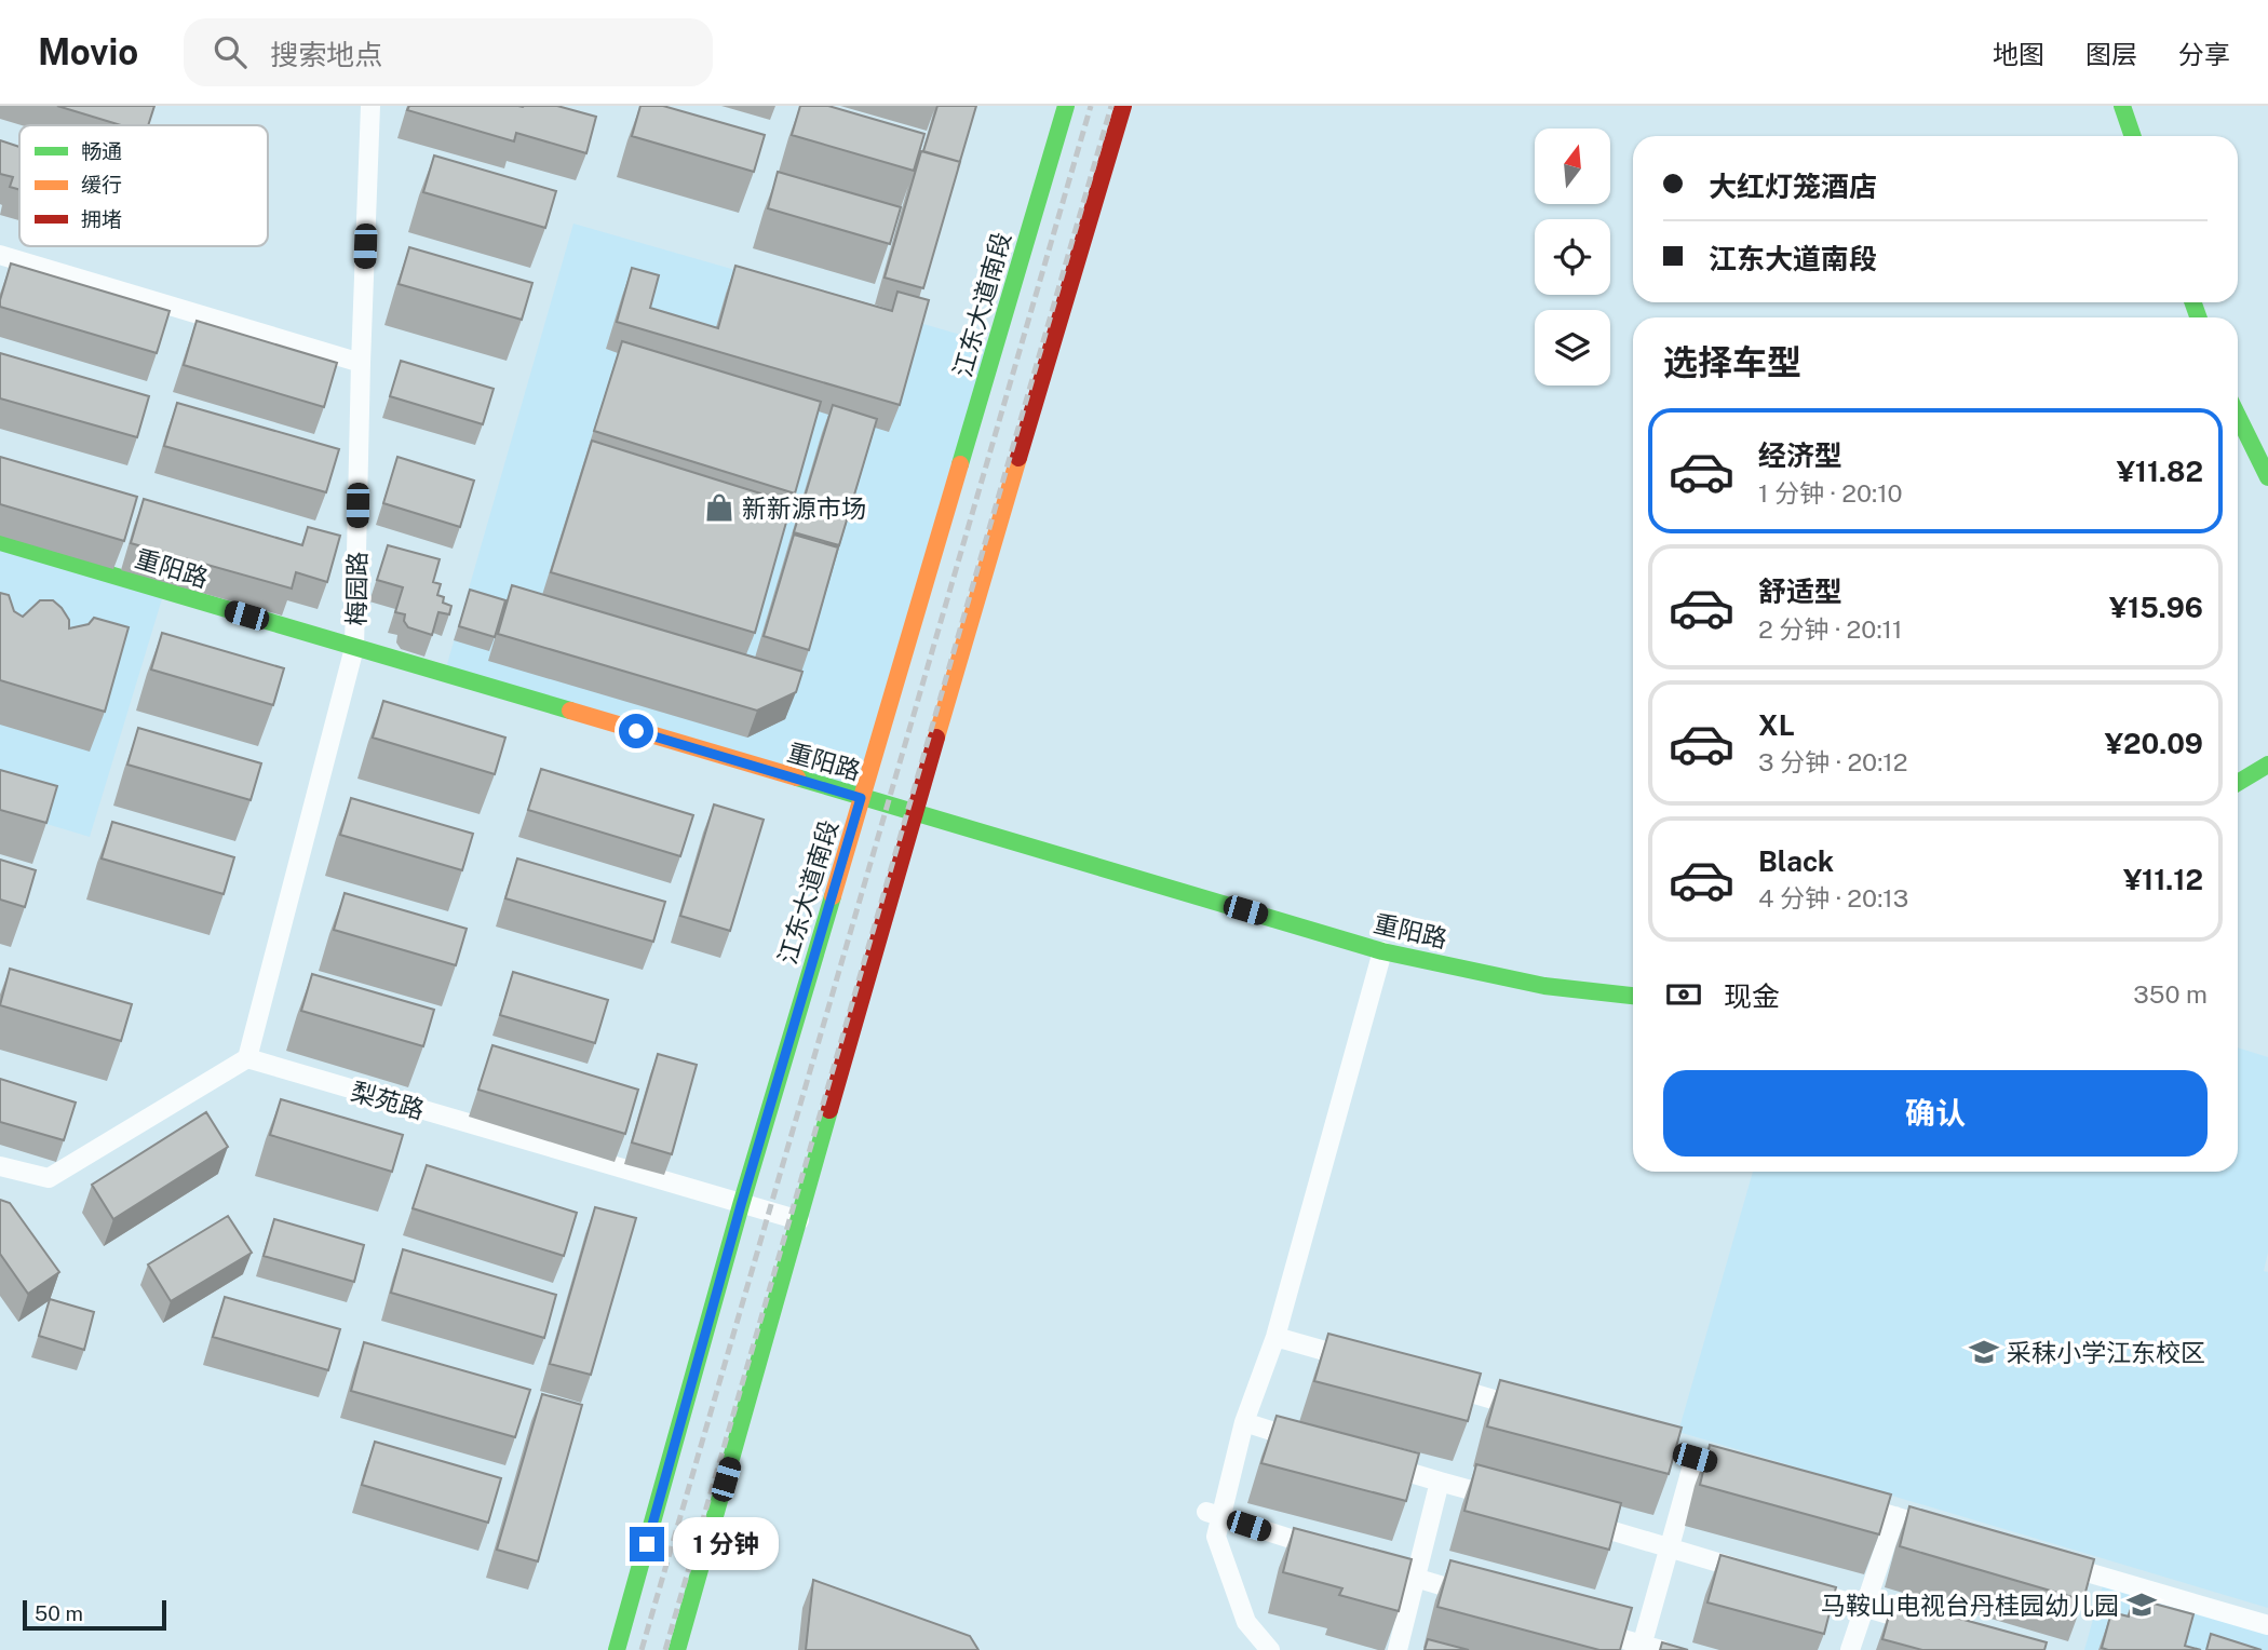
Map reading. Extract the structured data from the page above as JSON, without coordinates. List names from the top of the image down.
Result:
{
  "streets": {
    "main road": ["江东大道南段", "重阳路"],
    "street": ["梅园路", "梨苑路"]
  },
  "crossings": [
    ["江东大道南段", "重阳路"],
    ["江东大道南段", "梨苑路"],
    ["重阳路", "梅园路"],
    ["梅园路", "梨苑路"]
  ],
  "places": {
    "shop": ["新新源市场"],
    "school or university": ["采秣小学江东校区", "马鞍山电视台丹桂园幼儿园"]
  },
  "legend": ["畅通", "缓行", "拥堵"],
  "scale_bar": "50 m",
  "north": "top",
  "page": {
    "header": "Movio",
    "search": "搜索地点",
    "nav": ["地图", "图层", "分享"],
    "banner": ["大红灯笼酒店", "江东大道南段"],
    "heading": "选择车型",
    "list": [
      {
        "name": "经济型",
        "note": "1 分钟 · 20:10",
        "value": "¥11.82"
      },
      {
        "name": "舒适型",
        "note": "2 分钟 · 20:11",
        "value": "¥15.96"
      },
      {
        "name": "XL",
        "note": "3 分钟 · 20:12",
        "value": "¥20.09"
      },
      {
        "name": "Black",
        "note": "4 分钟 · 20:13",
        "value": "¥11.12"
      }
    ],
    "pay": ["现金", "350 m"],
    "buttons": "确认",
    "bubble": "1 分钟",
    "scale": "50 m"
  }
}
